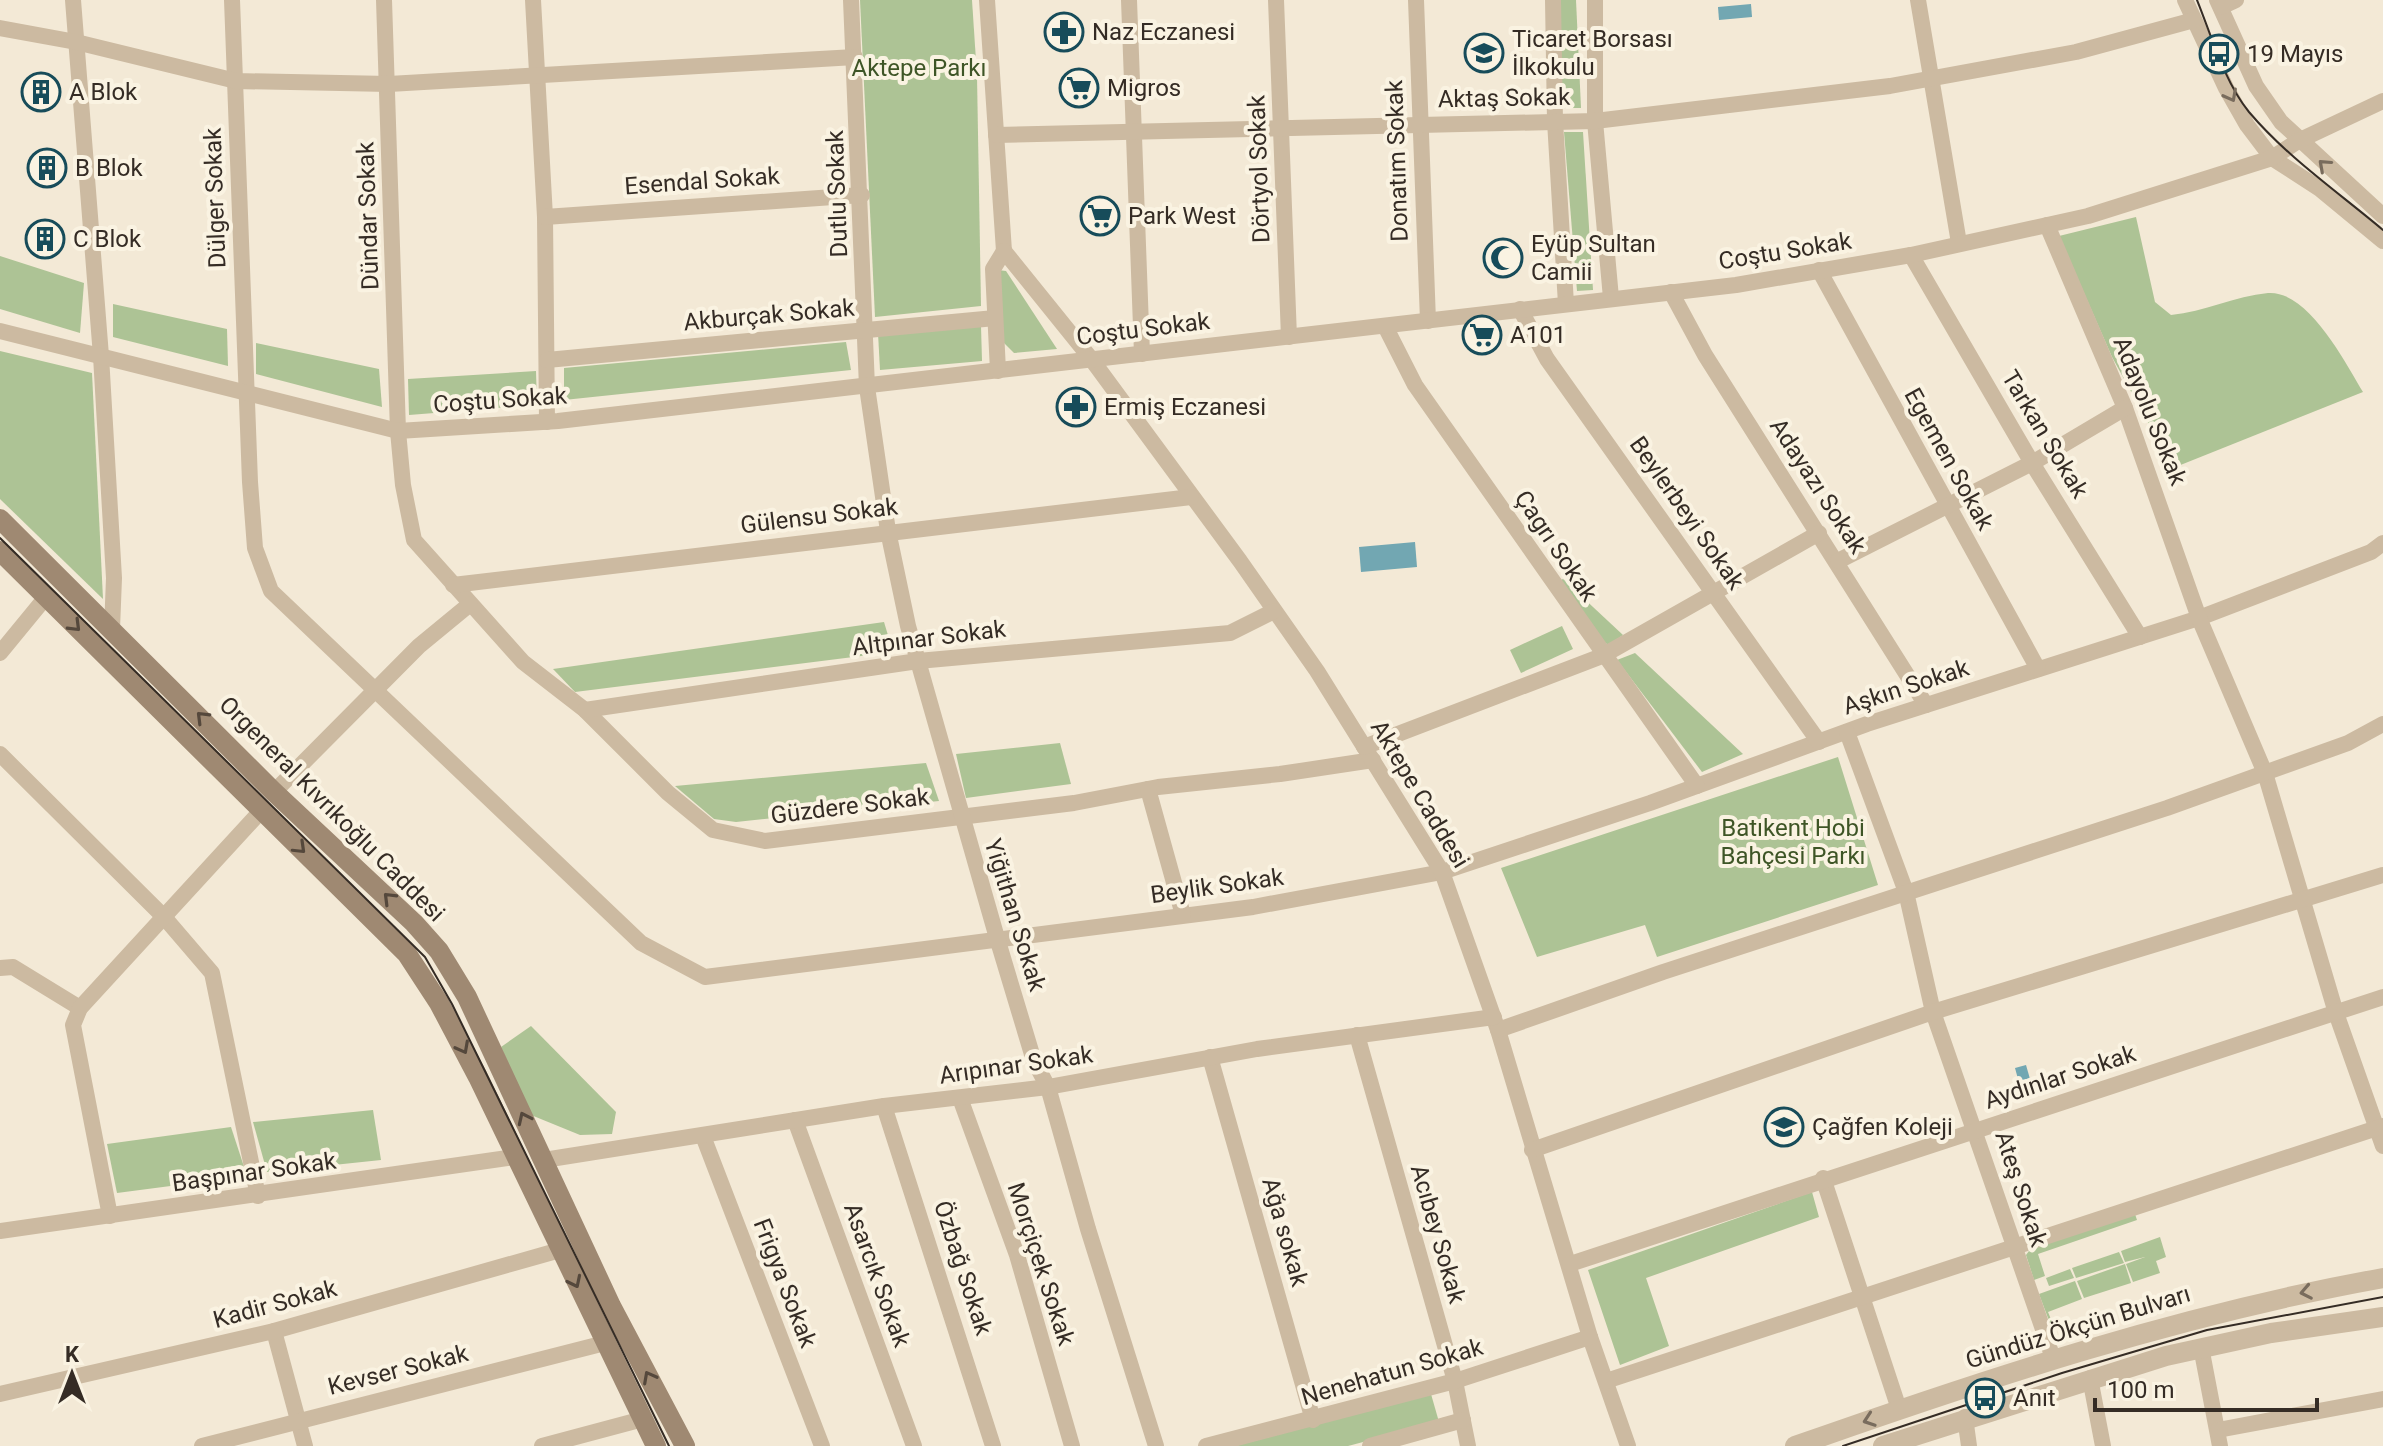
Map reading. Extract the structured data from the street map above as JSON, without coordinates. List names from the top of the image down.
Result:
{
  "streets": {
    "main road": ["Orgeneral Kıvrıkoğlu Caddesi"],
    "street": [
      "Aktaş Sokak",
      "Donatım Sokak",
      "Dörtyol Sokak",
      "Esendal Sokak",
      "Dutlu Sokak",
      "Dülger Sokak",
      "Dündar Sokak",
      "Coştu Sokak",
      "Akburçak Sokak",
      "Adayolu Sokak",
      "Tarkan Sokak",
      "Egemen Sokak",
      "Adayazı Sokak",
      "Beylerbeyi Sokak",
      "Gülensu Sokak",
      "Çagrı Sokak",
      "Altpınar Sokak",
      "Aşkın Sokak",
      "Aktepe Caddesi",
      "Güzdere Sokak",
      "Beylik Sokak",
      "Yiğithan Sokak",
      "Arıpınar Sokak",
      "Aydınlar Sokak",
      "Başpınar Sokak",
      "Ateş Sokak",
      "Ağa sokak",
      "Acıbey Sokak",
      "Morçiçek Sokak",
      "Özbağ Sokak",
      "Asarcık Sokak",
      "Frigya Sokak",
      "Kadir Sokak",
      "Gündüz Ökçün Bulvarı",
      "Kevser Sokak",
      "Nenehatun Sokak"
    ]
  },
  "crossings": [
    ["Aktaş Sokak", "Donatım Sokak"],
    ["Aktaş Sokak", "Dörtyol Sokak"],
    ["Donatım Sokak", "Coştu Sokak"],
    ["Dörtyol Sokak", "Coştu Sokak"],
    ["Esendal Sokak", "Dutlu Sokak"],
    ["Dutlu Sokak", "Coştu Sokak"],
    ["Dutlu Sokak", "Akburçak Sokak"],
    ["Dutlu Sokak", "Yiğithan Sokak"],
    ["Dülger Sokak", "Coştu Sokak"],
    ["Dülger Sokak", "Beylik Sokak"],
    ["Dündar Sokak", "Coştu Sokak"],
    ["Dündar Sokak", "Güzdere Sokak"],
    ["Coştu Sokak", "Adayolu Sokak"],
    ["Coştu Sokak", "Tarkan Sokak"],
    ["Coştu Sokak", "Egemen Sokak"],
    ["Coştu Sokak", "Adayazı Sokak"],
    ["Coştu Sokak", "Beylerbeyi Sokak"],
    ["Coştu Sokak", "Çagrı Sokak"],
    ["Coştu Sokak", "Aktepe Caddesi"],
    ["Coştu Sokak", "Güzdere Sokak"],
    ["Coştu Sokak", "Yiğithan Sokak"],
    ["Adayolu Sokak", "Aşkın Sokak"],
    ["Adayolu Sokak", "Arıpınar Sokak"],
    ["Tarkan Sokak", "Aşkın Sokak"],
    ["Egemen Sokak", "Aşkın Sokak"],
    ["Adayazı Sokak", "Aşkın Sokak"],
    ["Adayazı Sokak", "Güzdere Sokak"],
    ["Beylerbeyi Sokak", "Aşkın Sokak"],
    ["Beylerbeyi Sokak", "Güzdere Sokak"],
    ["Gülensu Sokak", "Aktepe Caddesi"],
    ["Gülensu Sokak", "Güzdere Sokak"],
    ["Gülensu Sokak", "Yiğithan Sokak"],
    ["Çagrı Sokak", "Aşkın Sokak"],
    ["Çagrı Sokak", "Güzdere Sokak"],
    ["Altpınar Sokak", "Aktepe Caddesi"],
    ["Altpınar Sokak", "Güzdere Sokak"],
    ["Altpınar Sokak", "Yiğithan Sokak"],
    ["Aşkın Sokak", "Aktepe Caddesi"],
    ["Aşkın Sokak", "Beylik Sokak"],
    ["Aşkın Sokak", "Ateş Sokak"],
    ["Aktepe Caddesi", "Güzdere Sokak"],
    ["Aktepe Caddesi", "Beylik Sokak"],
    ["Aktepe Caddesi", "Arıpınar Sokak"],
    ["Aktepe Caddesi", "Aydınlar Sokak"],
    ["Aktepe Caddesi", "Nenehatun Sokak"],
    ["Güzdere Sokak", "Yiğithan Sokak"],
    ["Orgeneral Kıvrıkoğlu Caddesi", "Arıpınar Sokak"],
    ["Beylik Sokak", "Yiğithan Sokak"],
    ["Yiğithan Sokak", "Arıpınar Sokak"],
    ["Arıpınar Sokak", "Ateş Sokak"],
    ["Arıpınar Sokak", "Ağa sokak"],
    ["Arıpınar Sokak", "Acıbey Sokak"],
    ["Arıpınar Sokak", "Morçiçek Sokak"],
    ["Arıpınar Sokak", "Özbağ Sokak"],
    ["Arıpınar Sokak", "Asarcık Sokak"],
    ["Arıpınar Sokak", "Frigya Sokak"],
    ["Aydınlar Sokak", "Ateş Sokak"],
    ["Ateş Sokak", "Gündüz Ökçün Bulvarı"],
    ["Ağa sokak", "Nenehatun Sokak"],
    ["Acıbey Sokak", "Nenehatun Sokak"]
  ],
  "parks": ["Aktepe Parkı", "Batıkent Hobi Bahçesi Parkı"],
  "places": {
    "pharmacy": ["Naz Eczanesi", "Ermiş Eczanesi"],
    "school or university": ["Ticaret Borsası İlkokulu", "Çağfen Koleji"],
    "bus stop": ["19 Mayıs", "Anıt"],
    "supermarket": ["Migros", "Park West", "A101"],
    "building": ["A Blok", "B Blok", "C Blok"],
    "mosque": ["Eyüp Sultan Camii"]
  },
  "scale_bar": "100 m",
  "north": "top"
}
